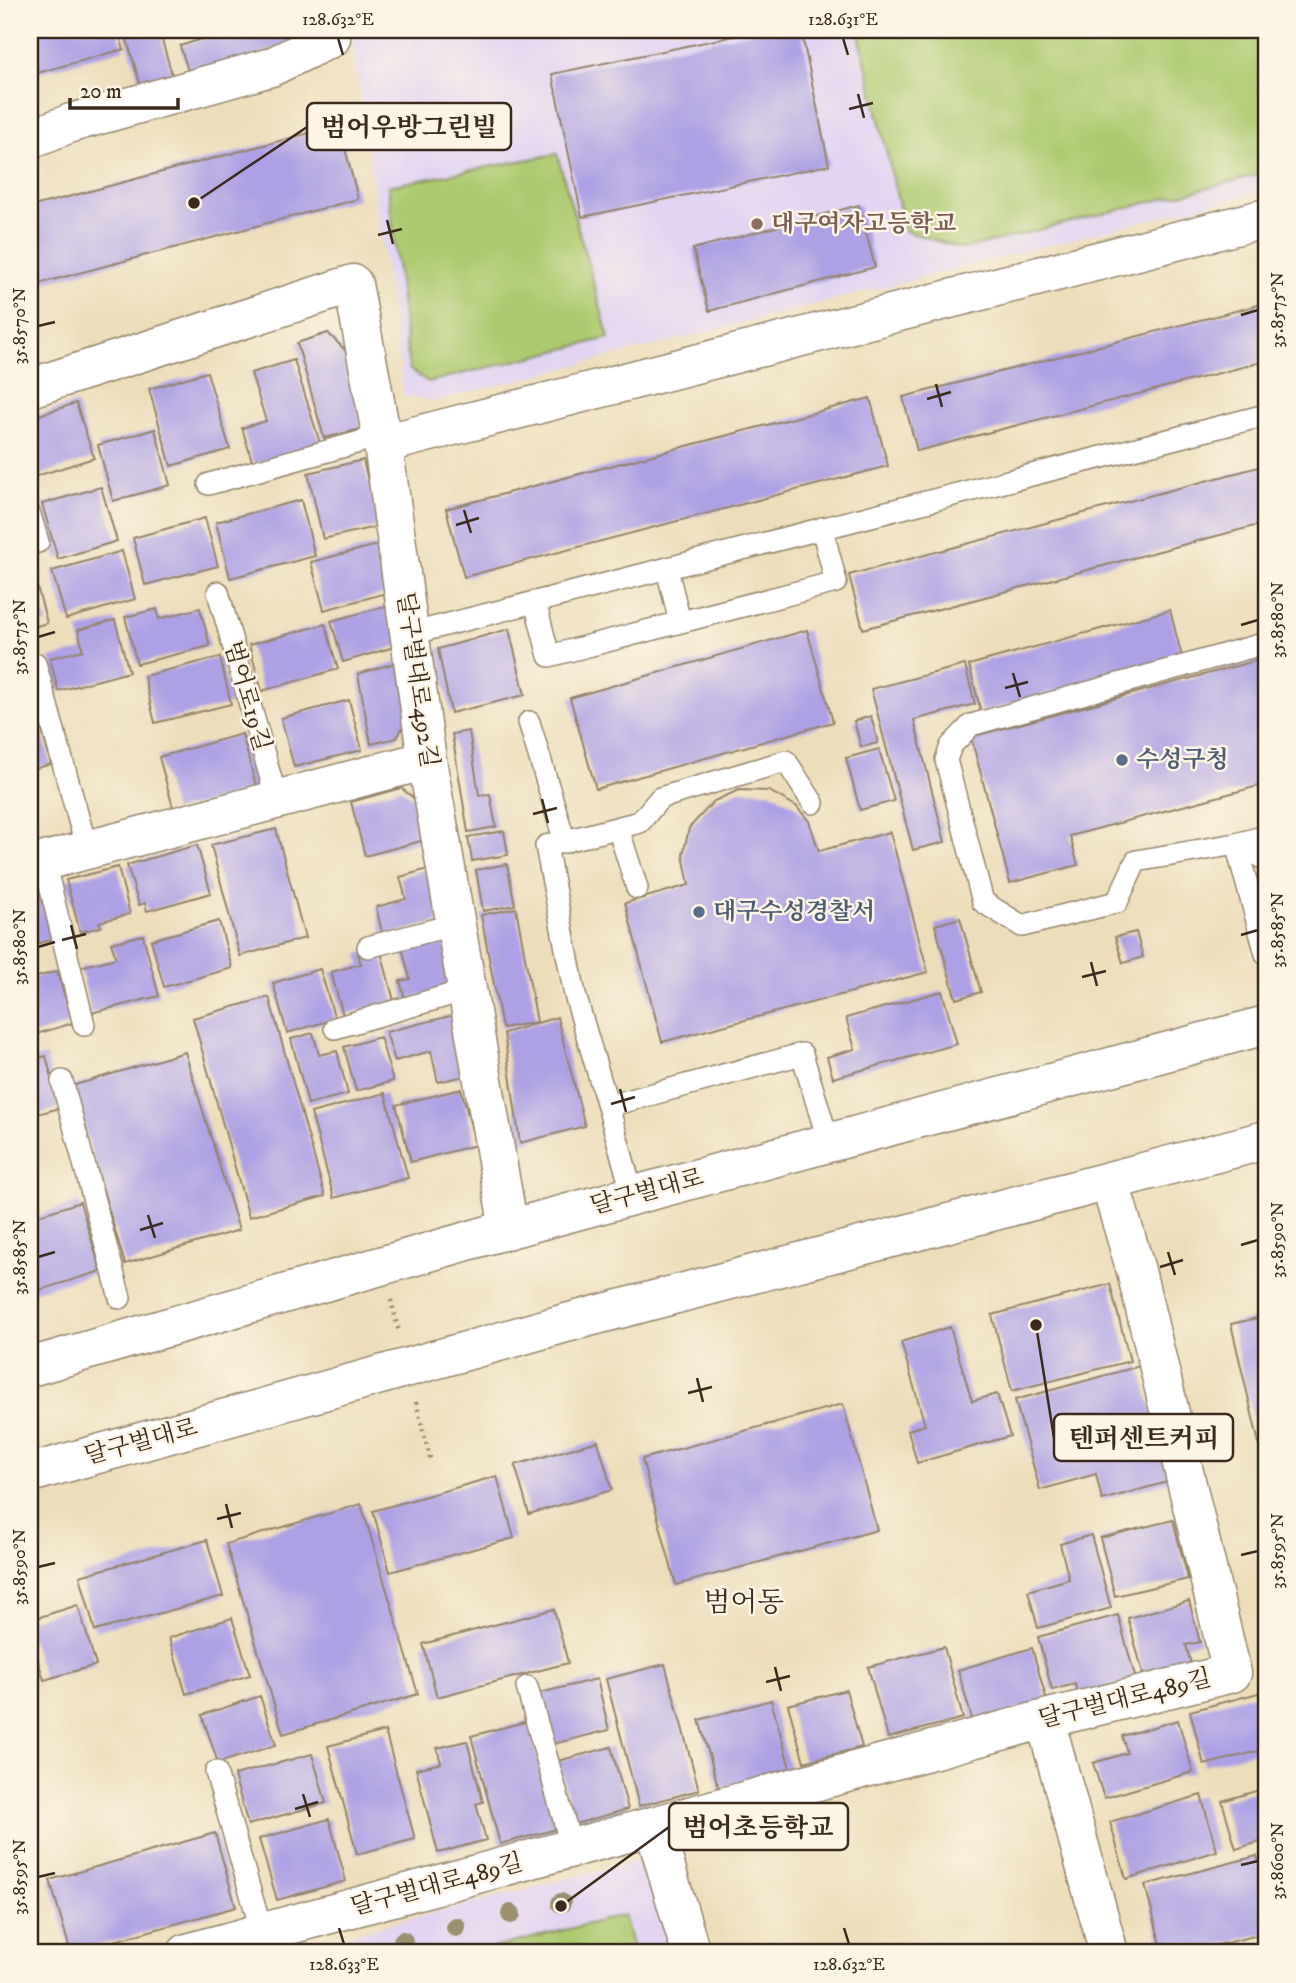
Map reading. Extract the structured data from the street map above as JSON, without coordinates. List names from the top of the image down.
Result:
{
  "streets": {
    "street": ["달구벌대로492길", "달구벌대로", "달구벌대로489길"],
    "lane": ["범어로19길"]
  },
  "crossings": [
    ["달구벌대로492길", "달구벌대로"],
    ["달구벌대로", "달구벌대로489길"]
  ],
  "districts": ["범어동"],
  "places": [
    "범어우방그린빌",
    "대구여자고등학교",
    "수성구청",
    "대구수성경찰서",
    "텐퍼센트커피",
    "범어초등학교"
  ],
  "scale_bar": "20 m",
  "coordinates": [
    "128.632°E",
    "128.631°E",
    "35.8575°N",
    "35.8570°N",
    "35.8580°N",
    "35.8585°N",
    "35.8590°N",
    "35.8595°N",
    "35.8600°N",
    "128.633°E"
  ]
}
